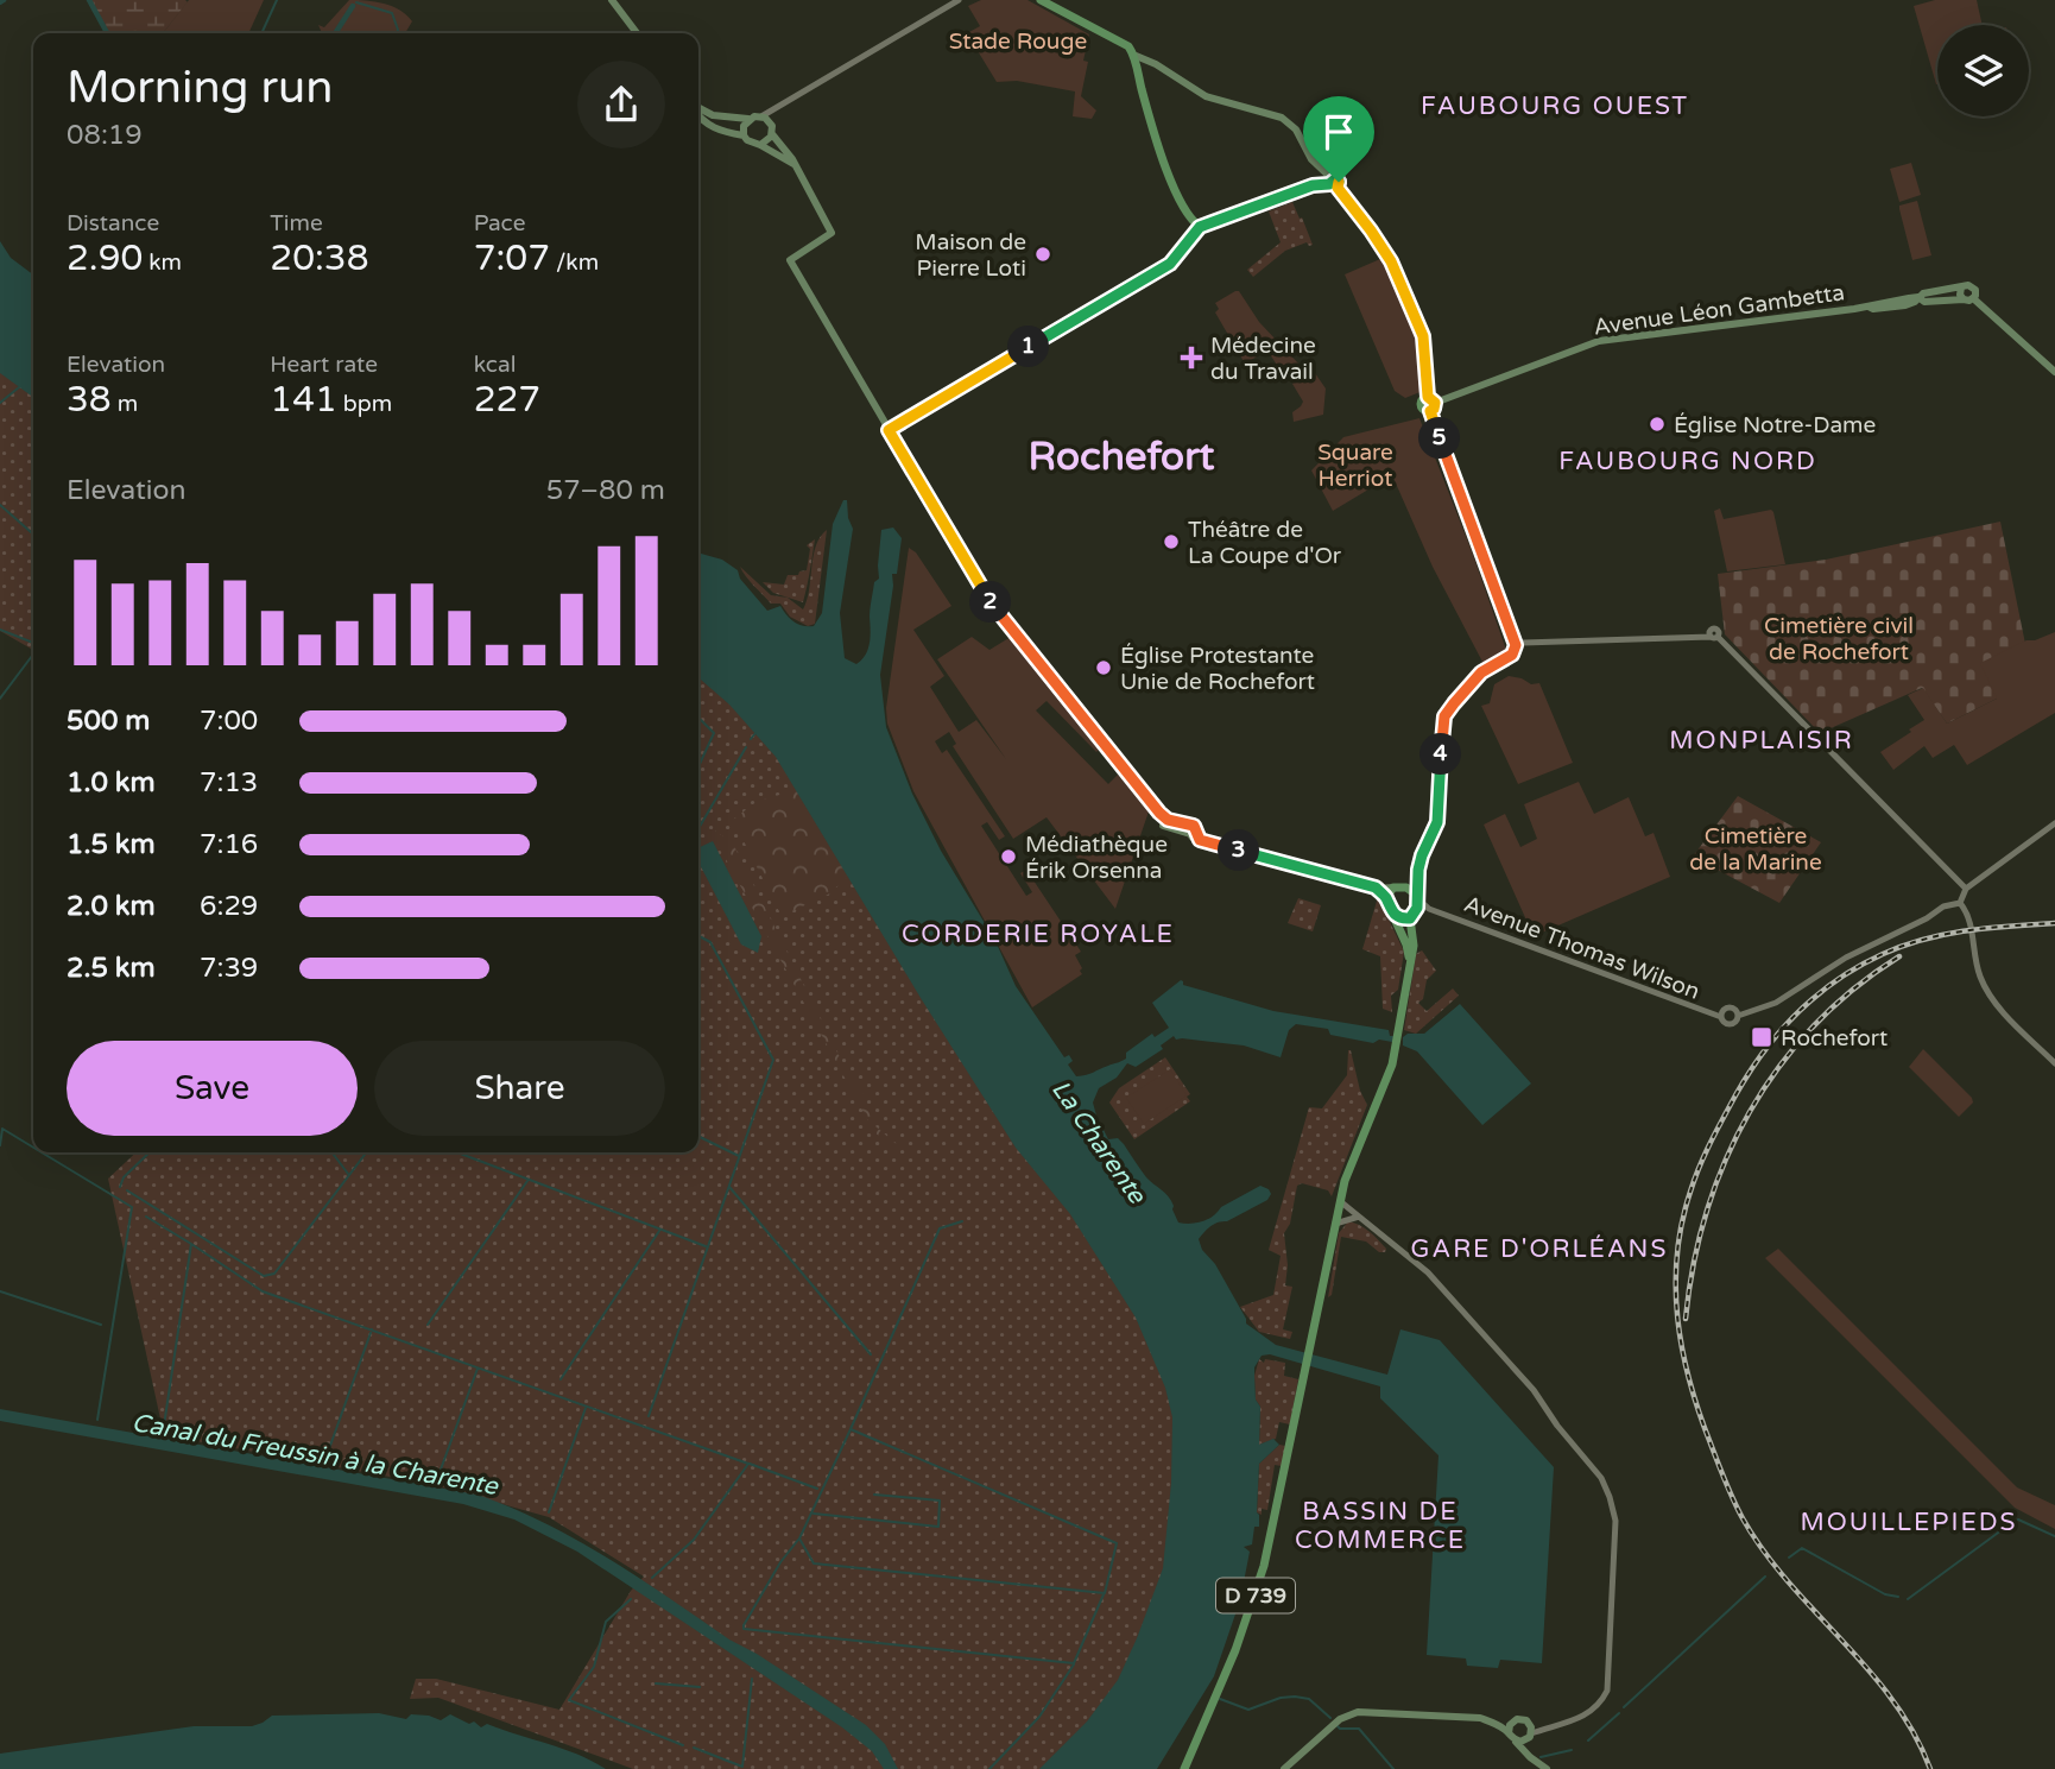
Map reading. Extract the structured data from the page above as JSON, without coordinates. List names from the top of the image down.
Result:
{
  "streets": {
    "main road": ["Avenue Léon Gambetta", "D 739"],
    "street": ["Avenue Thomas Wilson"]
  },
  "districts": [
    "FAUBOURG OUEST",
    "Rochefort",
    "FAUBOURG NORD",
    "MONPLAISIR",
    "CORDERIE ROYALE",
    "GARE D'ORLÉANS",
    "BASSIN DE COMMERCE",
    "MOUILLEPIEDS"
  ],
  "water": ["La Charente", "Canal du Freussin à la Charente"],
  "parks": [
    "Stade Rouge",
    "Square Herriot",
    "Cimetière civil de Rochefort",
    "Cimetière de la Marine"
  ],
  "places": {
    "other": [
      "Maison de Pierre Loti",
      "Église Notre-Dame",
      "Théâtre de La Coupe d'Or",
      "Église Protestante Unie de Rochefort",
      "Médiathèque Érik Orsenna"
    ],
    "health": ["Médecine du Travail"],
    "transit": ["Rochefort"]
  },
  "page": {
    "heading": ["Morning run", "08:19"],
    "stats": [
      ["Distance", "2.90 km"],
      ["Time", "20:38"],
      ["Pace", "7:07 /km"],
      ["Elevation", "38 m"],
      ["Heart rate", "141 bpm"],
      ["kcal", "227"]
    ],
    "pins": [
      "1",
      "5",
      "2",
      "4",
      "3"
    ],
    "chart": ["Elevation", "57–80 m"],
    "list": [
      {
        "name": "500 m",
        "note": "7:00"
      },
      {
        "name": "1.0 km",
        "note": "7:13"
      },
      {
        "name": "1.5 km",
        "note": "7:16"
      },
      {
        "name": "2.0 km",
        "note": "6:29"
      },
      {
        "name": "2.5 km",
        "note": "7:39"
      }
    ],
    "buttons": ["Save", "Share"]
  }
}
